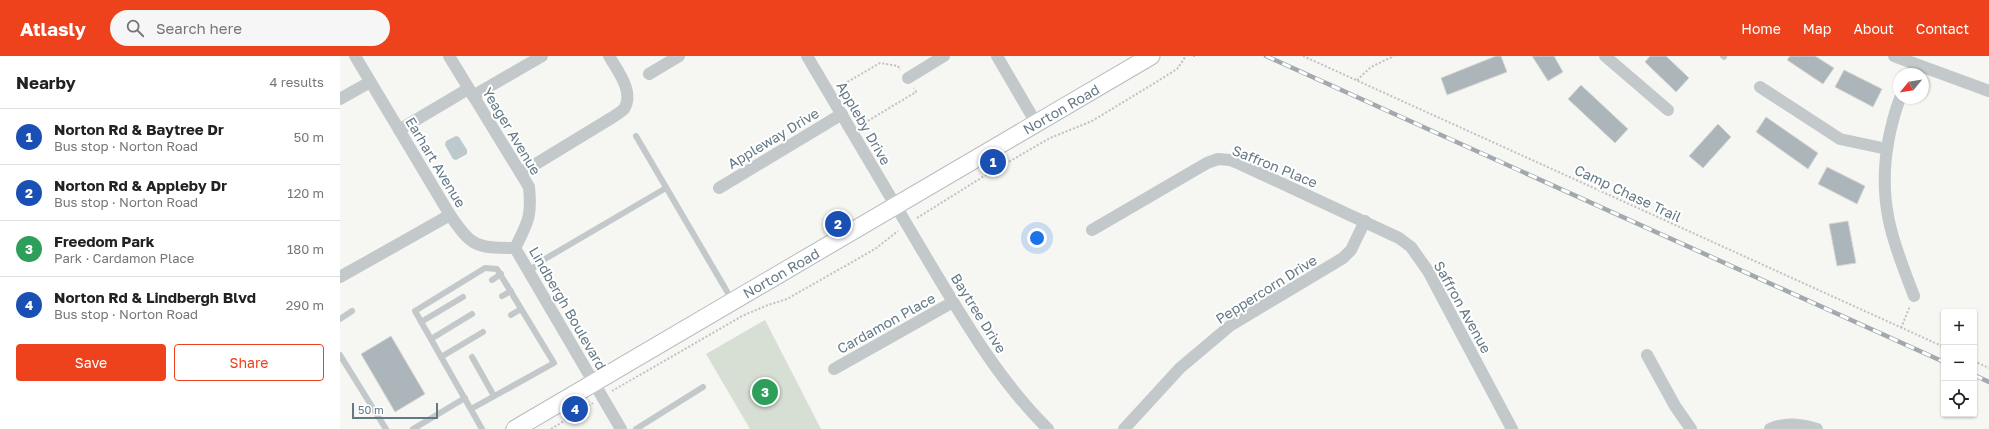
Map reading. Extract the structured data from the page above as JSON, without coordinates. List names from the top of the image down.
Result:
{
  "streets": {
    "main road": ["Norton Road"],
    "street": [
      "Appleby Drive",
      "Yeager Avenue",
      "Appleway Drive",
      "Earhart Avenue",
      "Saffron Place",
      "Peppercorn Drive",
      "Saffron Avenue",
      "Lindbergh Boulevard",
      "Baytree Drive",
      "Cardamon Place"
    ],
    "path": ["Camp Chase Trail"]
  },
  "crossings": [
    ["Norton Road", "Appleby Drive"],
    ["Norton Road", "Lindbergh Boulevard"],
    ["Norton Road", "Baytree Drive"],
    ["Appleby Drive", "Appleway Drive"],
    ["Appleby Drive", "Baytree Drive"],
    ["Yeager Avenue", "Earhart Avenue"],
    ["Yeager Avenue", "Lindbergh Boulevard"],
    ["Earhart Avenue", "Lindbergh Boulevard"],
    ["Saffron Place", "Peppercorn Drive"],
    ["Saffron Place", "Saffron Avenue"],
    ["Peppercorn Drive", "Saffron Avenue"],
    ["Baytree Drive", "Cardamon Place"]
  ],
  "scale_bar": "50 m",
  "north": "bottom left",
  "page": {
    "header": "Atlasly",
    "search": "Search here",
    "nav": [
      "Home",
      "Map",
      "About",
      "Contact"
    ],
    "heading": ["Nearby", "4 results"],
    "list": [
      {
        "mark": "1",
        "name": "Norton Rd & Baytree Dr",
        "note": "Bus stop · Norton Road",
        "value": "50 m"
      },
      {
        "mark": "2",
        "name": "Norton Rd & Appleby Dr",
        "note": "Bus stop · Norton Road",
        "value": "120 m"
      },
      {
        "mark": "3",
        "name": "Freedom Park",
        "note": "Park · Cardamon Place",
        "value": "180 m"
      },
      {
        "mark": "4",
        "name": "Norton Rd & Lindbergh Blvd",
        "note": "Bus stop · Norton Road",
        "value": "290 m"
      }
    ],
    "pins": [
      "1",
      "2",
      "3",
      "4"
    ],
    "map_buttons": ["+", "−"],
    "buttons": ["Save", "Share"],
    "scale": "50 m"
  }
}
